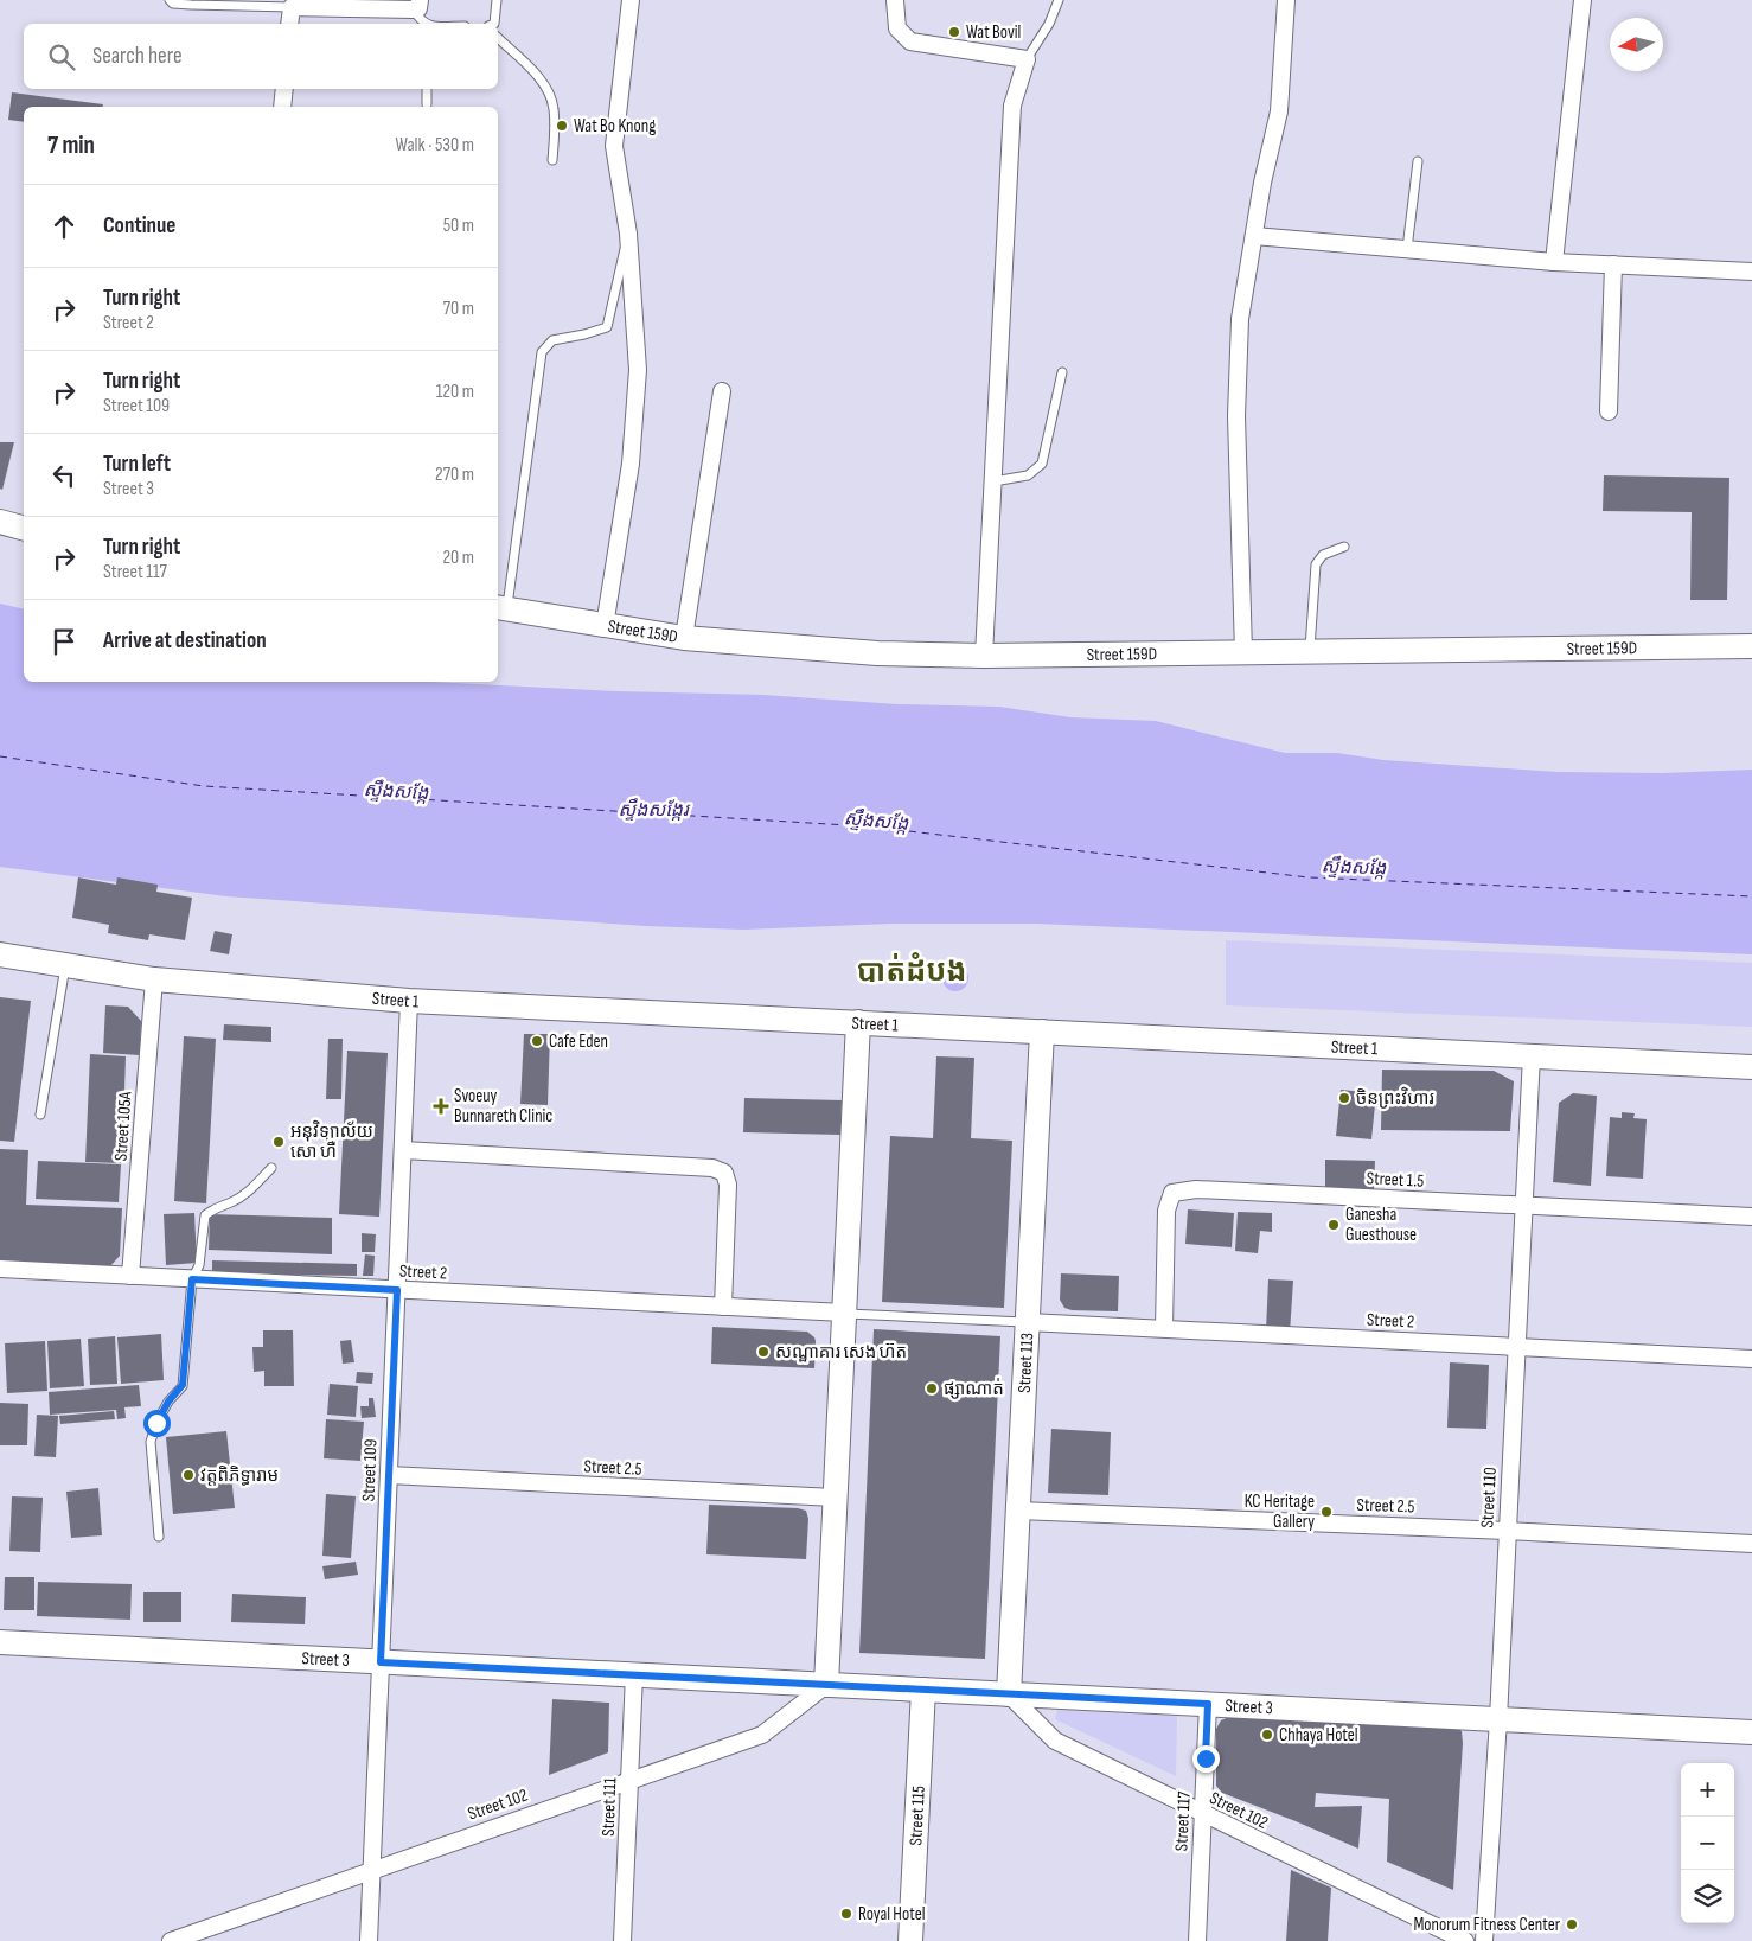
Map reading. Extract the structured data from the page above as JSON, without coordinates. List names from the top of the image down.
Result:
{
  "streets": {
    "street": [
      "Street 159D",
      "Street 1",
      "Street 105A",
      "Street 1.5",
      "Street 2",
      "Street 113",
      "Street 2.5",
      "Street 109",
      "Street 110",
      "Street 3",
      "Street 102",
      "Street 111",
      "Street 115",
      "Street 117"
    ]
  },
  "crossings": [
    ["Street 1", "Street 105A"],
    ["Street 1", "Street 113"],
    ["Street 1", "Street 109"],
    ["Street 1", "Street 110"],
    ["Street 105A", "Street 2"],
    ["Street 1.5", "Street 2"],
    ["Street 1.5", "Street 110"],
    ["Street 2", "Street 113"],
    ["Street 2", "Street 109"],
    ["Street 2", "Street 110"],
    ["Street 113", "Street 2.5"],
    ["Street 113", "Street 3"],
    ["Street 113", "Street 102"],
    ["Street 2.5", "Street 109"],
    ["Street 2.5", "Street 110"],
    ["Street 109", "Street 3"],
    ["Street 109", "Street 102"],
    ["Street 110", "Street 3"],
    ["Street 3", "Street 102"],
    ["Street 3", "Street 111"],
    ["Street 3", "Street 115"],
    ["Street 3", "Street 117"],
    ["Street 102", "Street 111"],
    ["Street 102", "Street 117"]
  ],
  "districts": ["បាត់ដំបង"],
  "water": ["ស្ទឹងសង្កែ", "ស្ទឹងសង្កែរ"],
  "places": {
    "other": [
      "Wat Bovil",
      "Wat Bo Knong",
      "Cafe Eden",
      "ចិនព្រះវិហារ",
      "អនុវិទ្យាល័យ សោ ហឺ",
      "Ganesha Guesthouse",
      "សណ្ឋាគារ សេង ហ៊ត",
      "ផ្សាណាត់",
      "វត្តពិភិទ្ធារាម",
      "KC Heritage Gallery",
      "Chhaya Hotel",
      "Royal Hotel",
      "Monorum Fitness Center"
    ],
    "health": ["Svoeuy Bunnareth Clinic"]
  },
  "north": "left",
  "page": {
    "search": "Search here",
    "heading": ["7 min", "Walk · 530 m"],
    "list": [
      ["Continue", "50 m"],
      ["Turn right", "Street 2", "70 m"],
      ["Turn right", "Street 109", "120 m"],
      ["Turn left", "Street 3", "270 m"],
      ["Turn right", "Street 117", "20 m"],
      "Arrive at destination"
    ],
    "map_buttons": ["+", "−"]
  }
}
